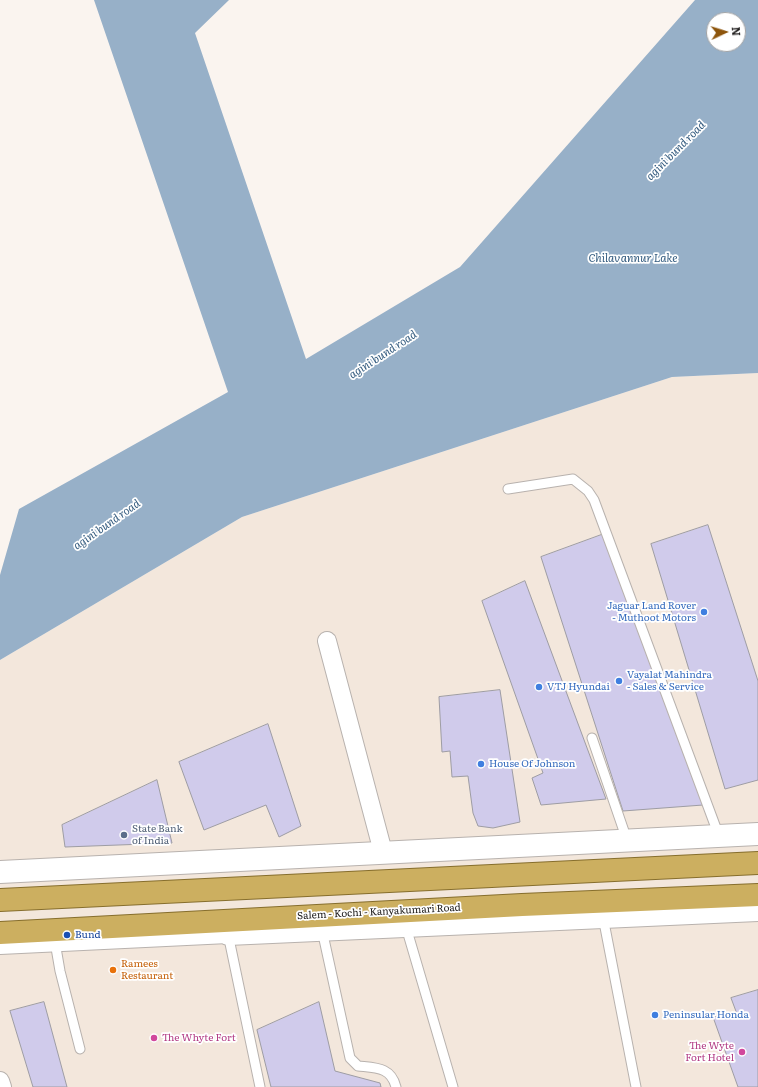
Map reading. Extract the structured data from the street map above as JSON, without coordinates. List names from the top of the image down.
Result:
{
  "streets": {
    "highway": ["Salem - Kochi - Kanyakumari Road"]
  },
  "water": ["agini bund road", "Chilavannur Lake"],
  "places": [
    "Jaguar Land Rover - Muthoot Motors",
    "Vayalat Mahindra - Sales & Service",
    "VTJ Hyundai",
    "House Of Johnson",
    "State Bank of India",
    "Bund",
    "Ramees Restaurant",
    "Peninsular Honda",
    "The Whyte Fort",
    "The Wyte Fort Hotel"
  ],
  "north": "right"
}
